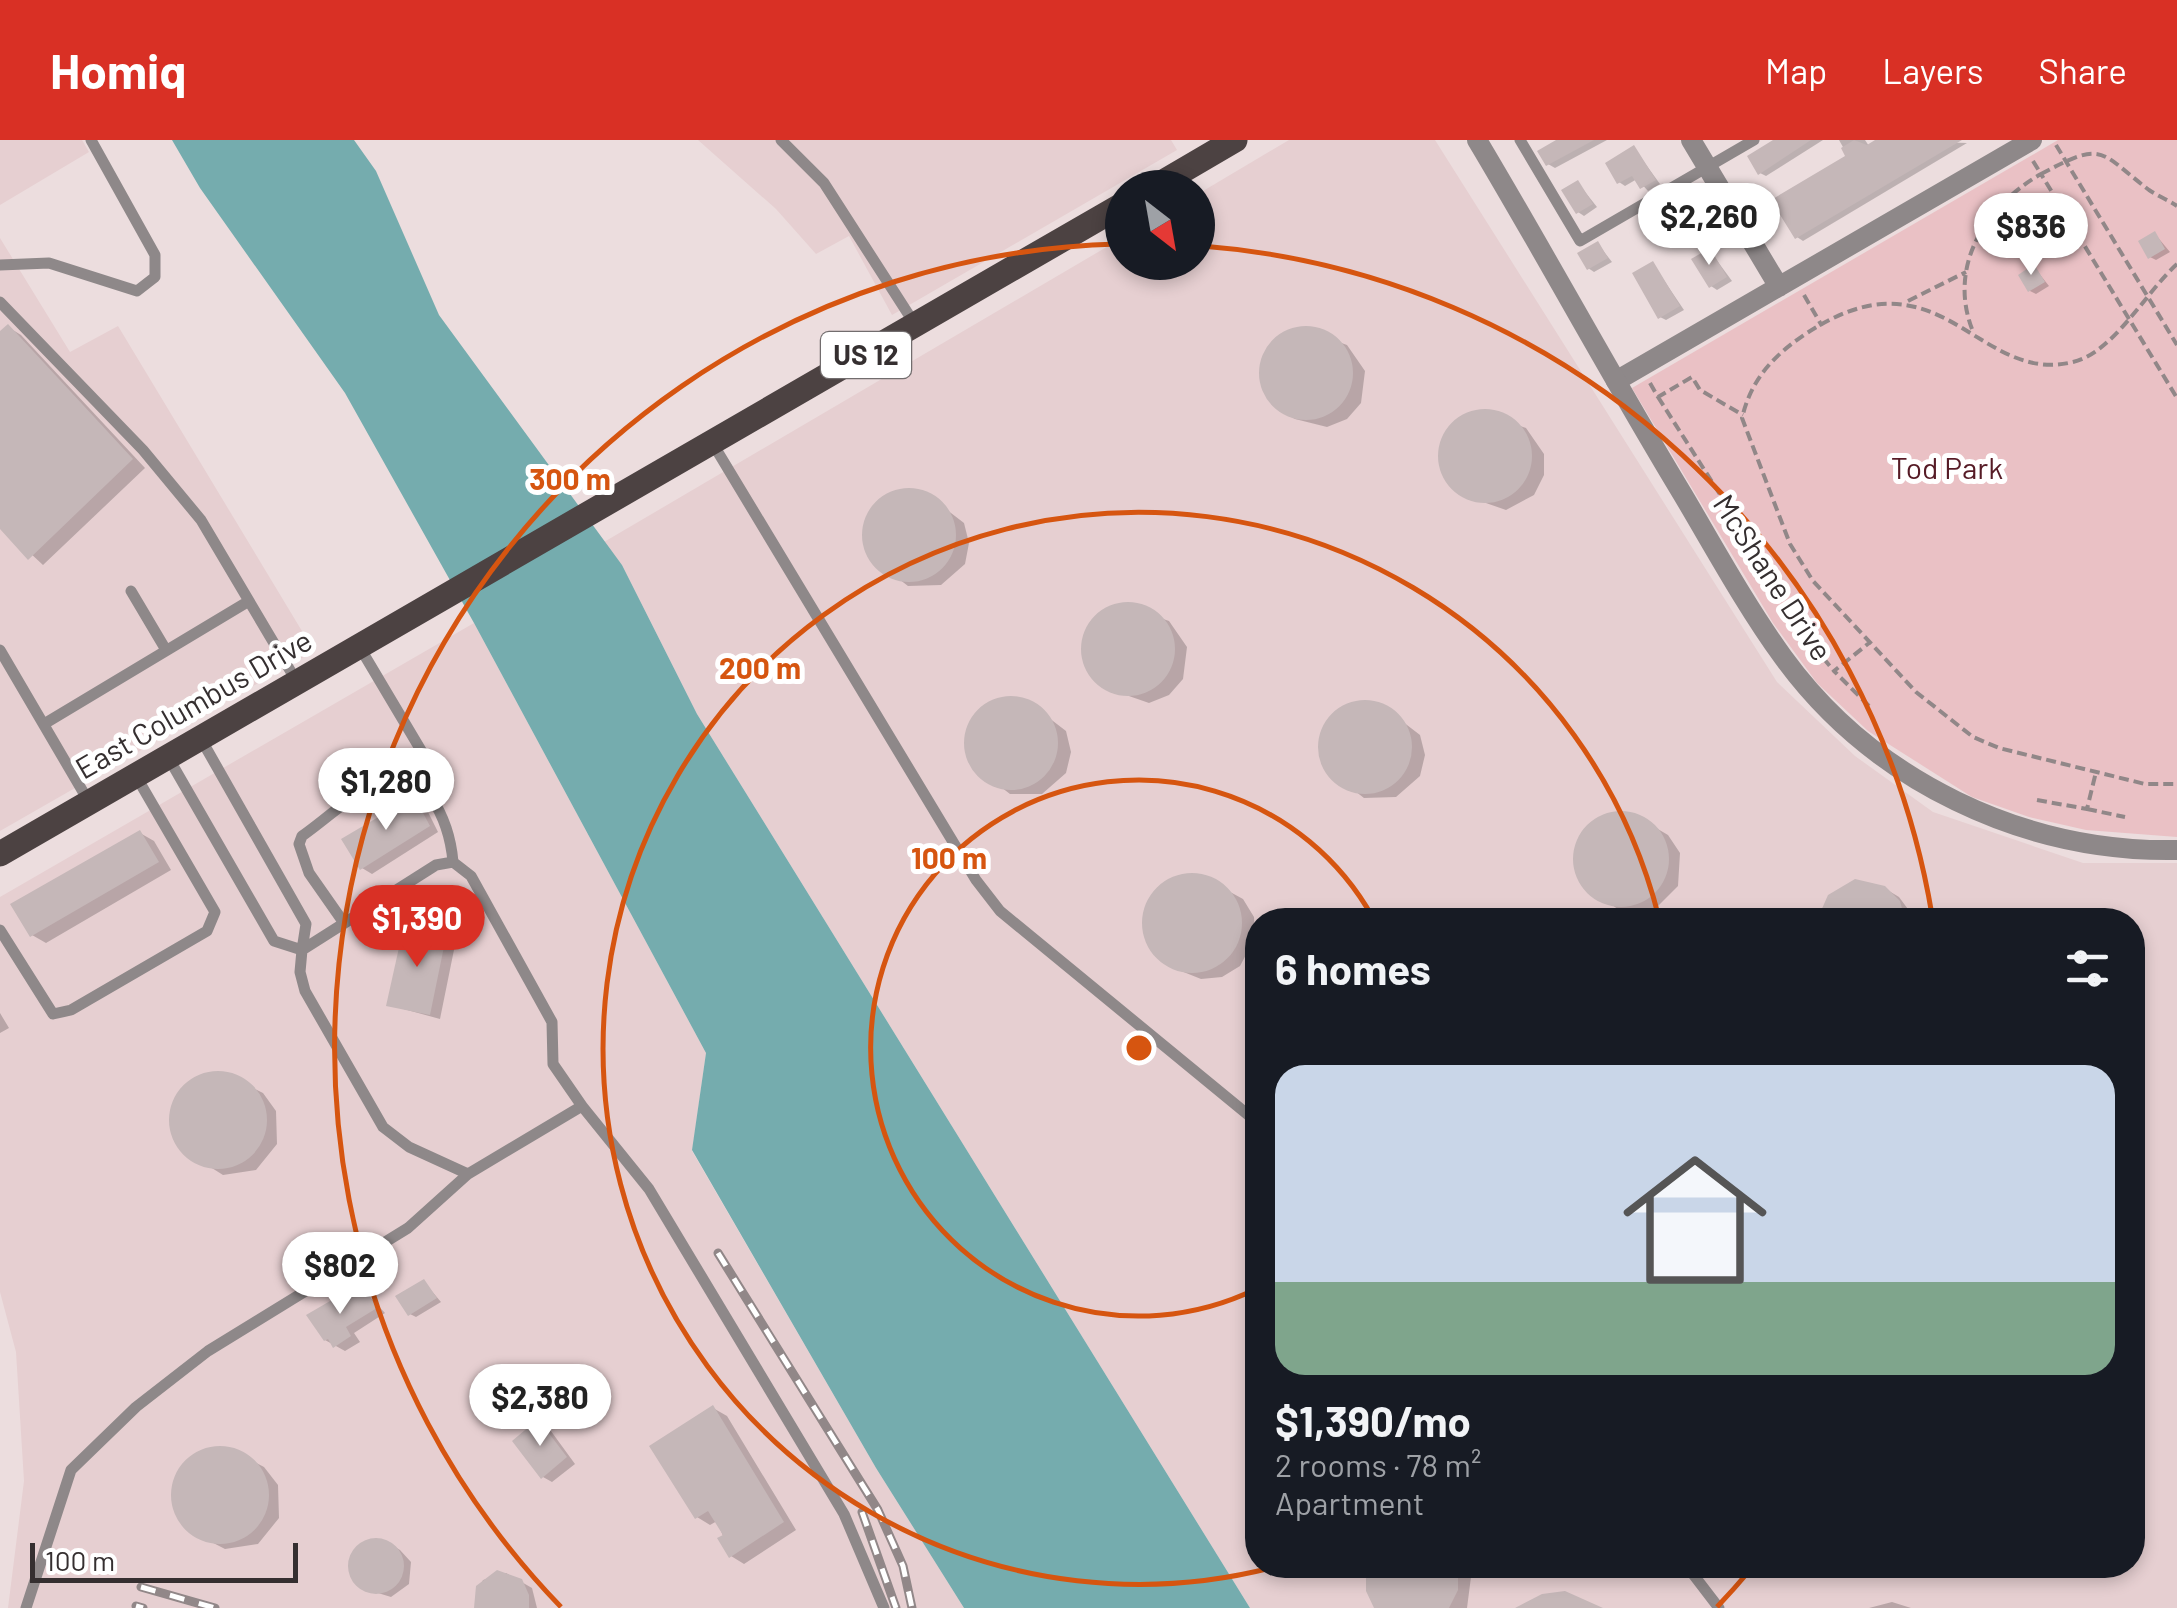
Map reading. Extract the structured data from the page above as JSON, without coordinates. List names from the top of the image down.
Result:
{
  "streets": {
    "main road": ["US 12", "East Columbus Drive"],
    "street": ["McShane Drive"]
  },
  "crossings": [
    ["US 12", "East Columbus Drive"]
  ],
  "parks": ["Tod Park"],
  "scale_bar": "100 m",
  "north": "bottom right",
  "page": {
    "header": "Homiq",
    "nav": ["Map", "Layers", "Share"],
    "price": [
      "$2,260",
      "$836",
      "$1,280",
      "$1,390",
      "$802",
      "$2,380"
    ],
    "heading": "6 homes",
    "list": [
      {
        "name": "$1,390/mo",
        "note": "2 rooms · 78 m² · Apartment"
      }
    ],
    "scale": "100 m"
  },
  "rings": ["300 m", "200 m", "100 m"]
}
